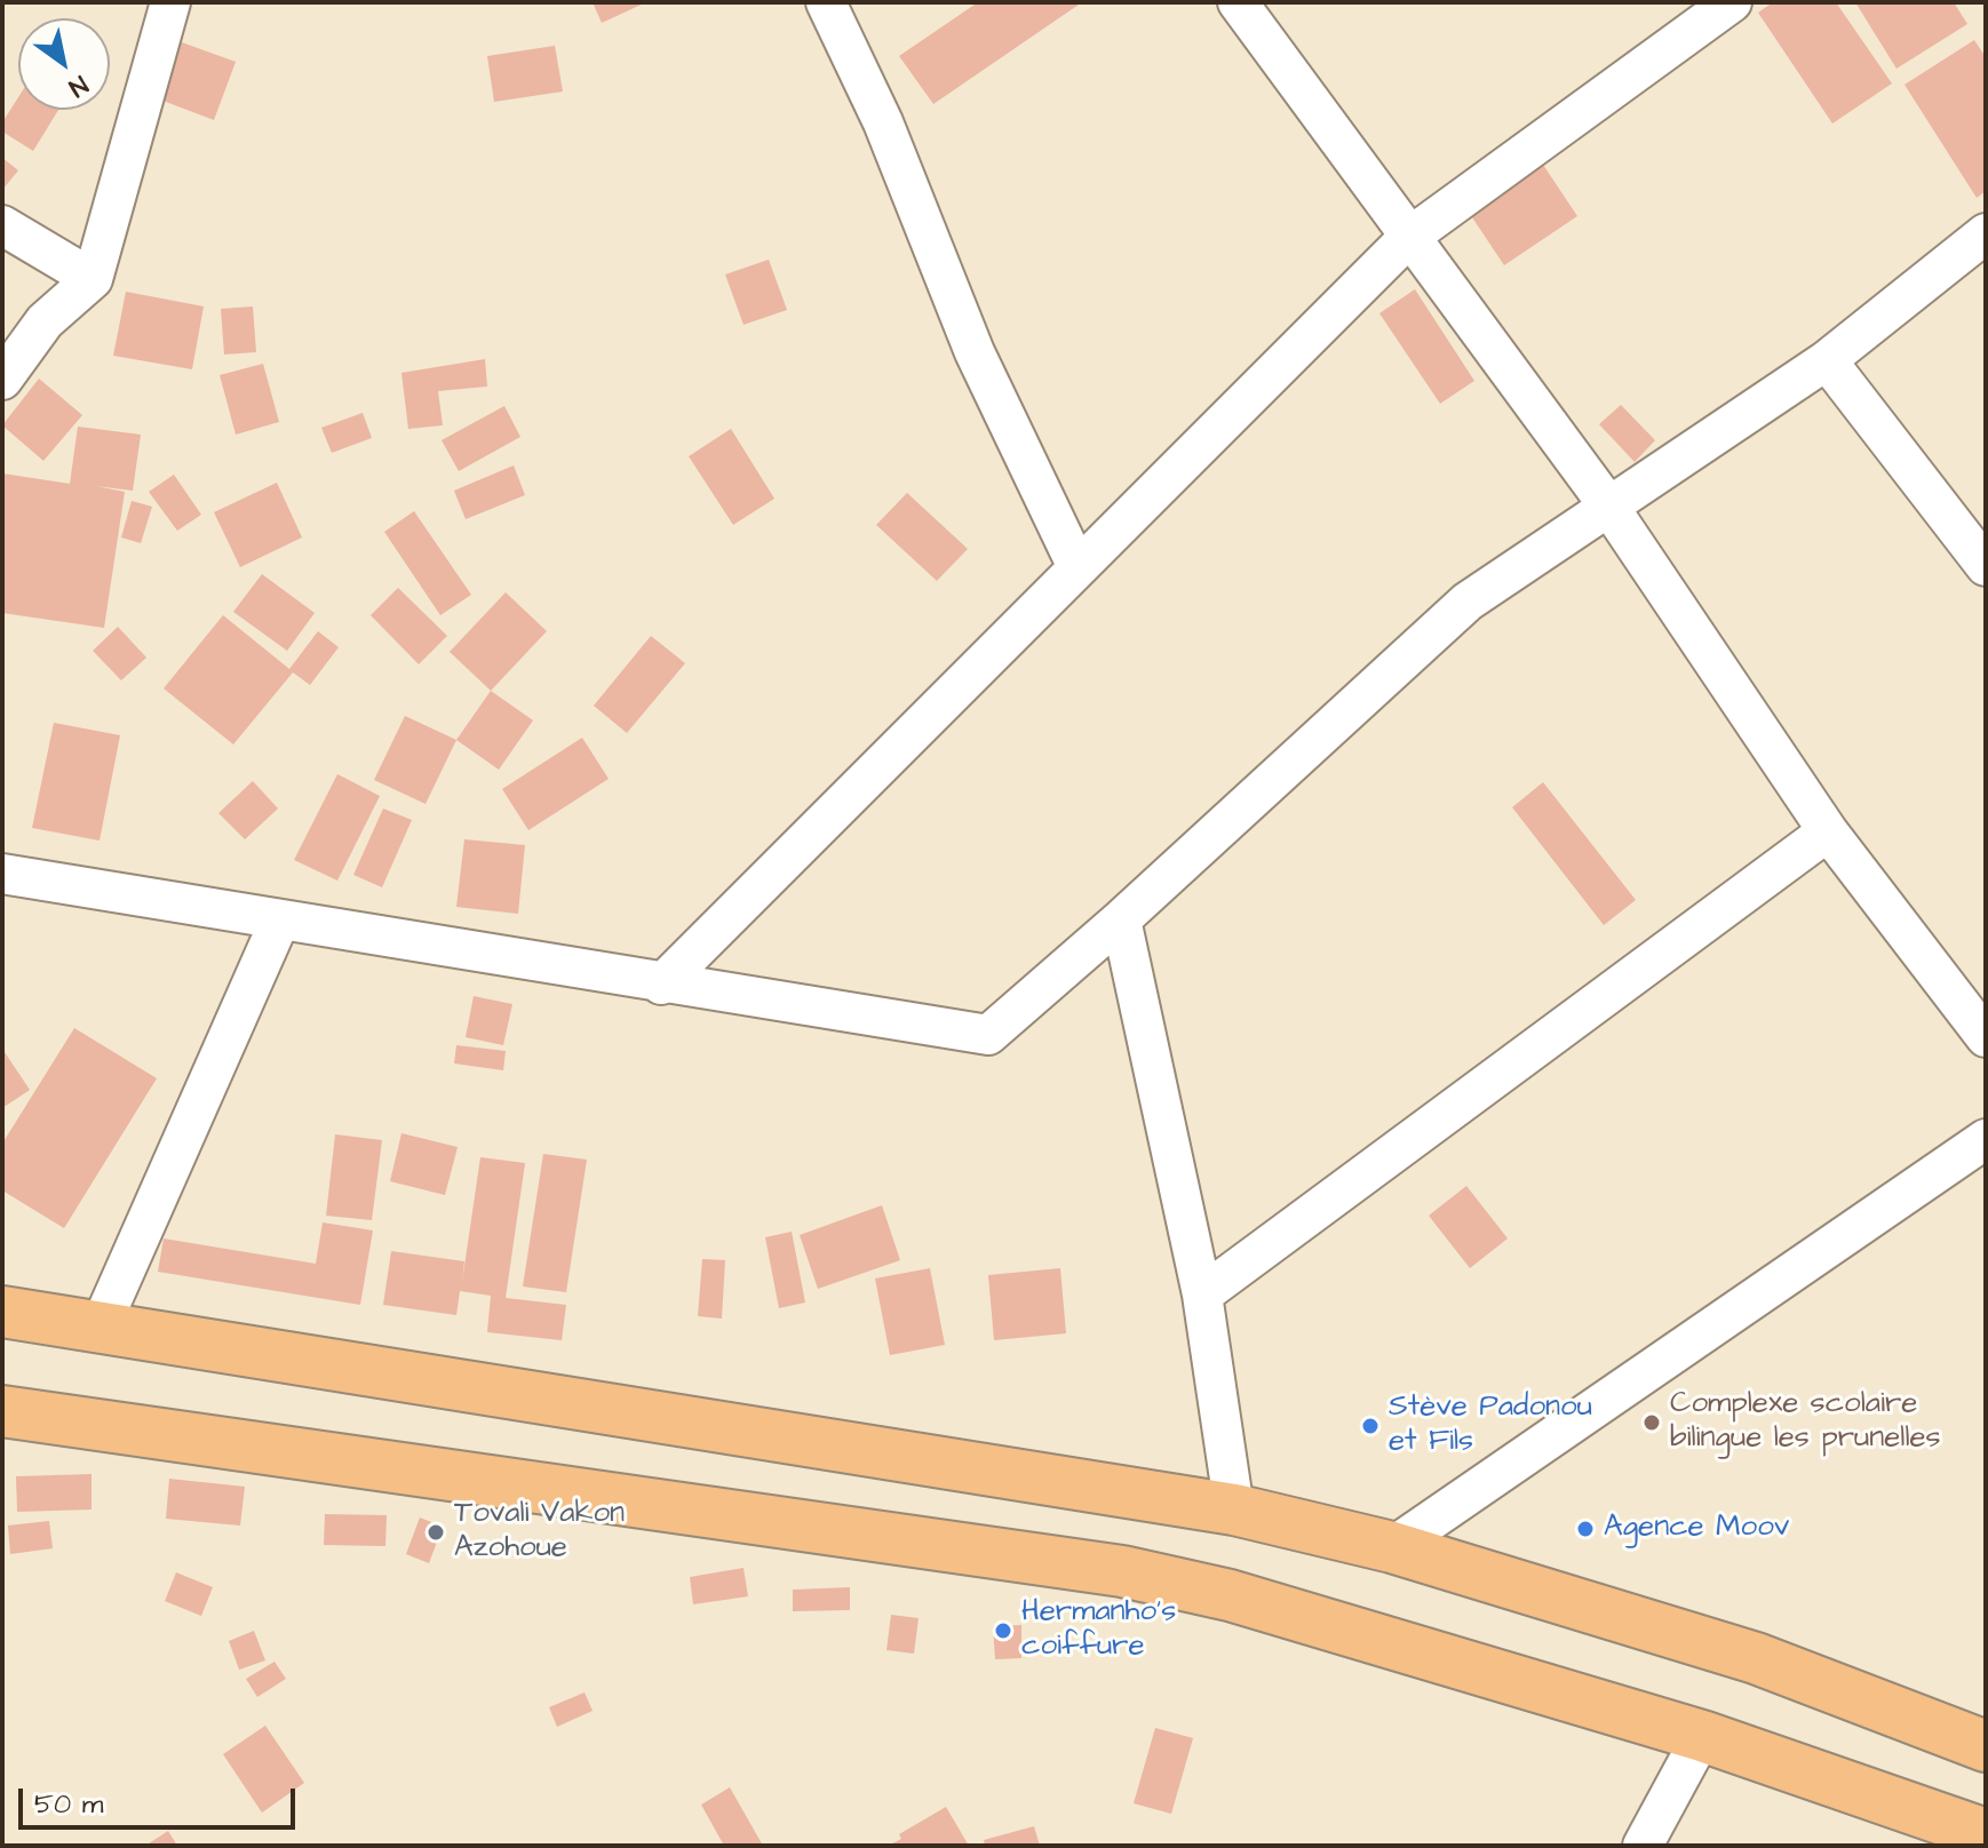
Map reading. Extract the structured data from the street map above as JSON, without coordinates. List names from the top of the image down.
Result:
{
  "places": [
    "Complexe scolaire bilingue les prunelles",
    "Stève Padonou et Fils",
    "Agence Moov",
    "Tovali Vakon Azohoue",
    "Hermanho's coiffure"
  ],
  "scale_bar": "50 m",
  "north": "bottom right"
}
